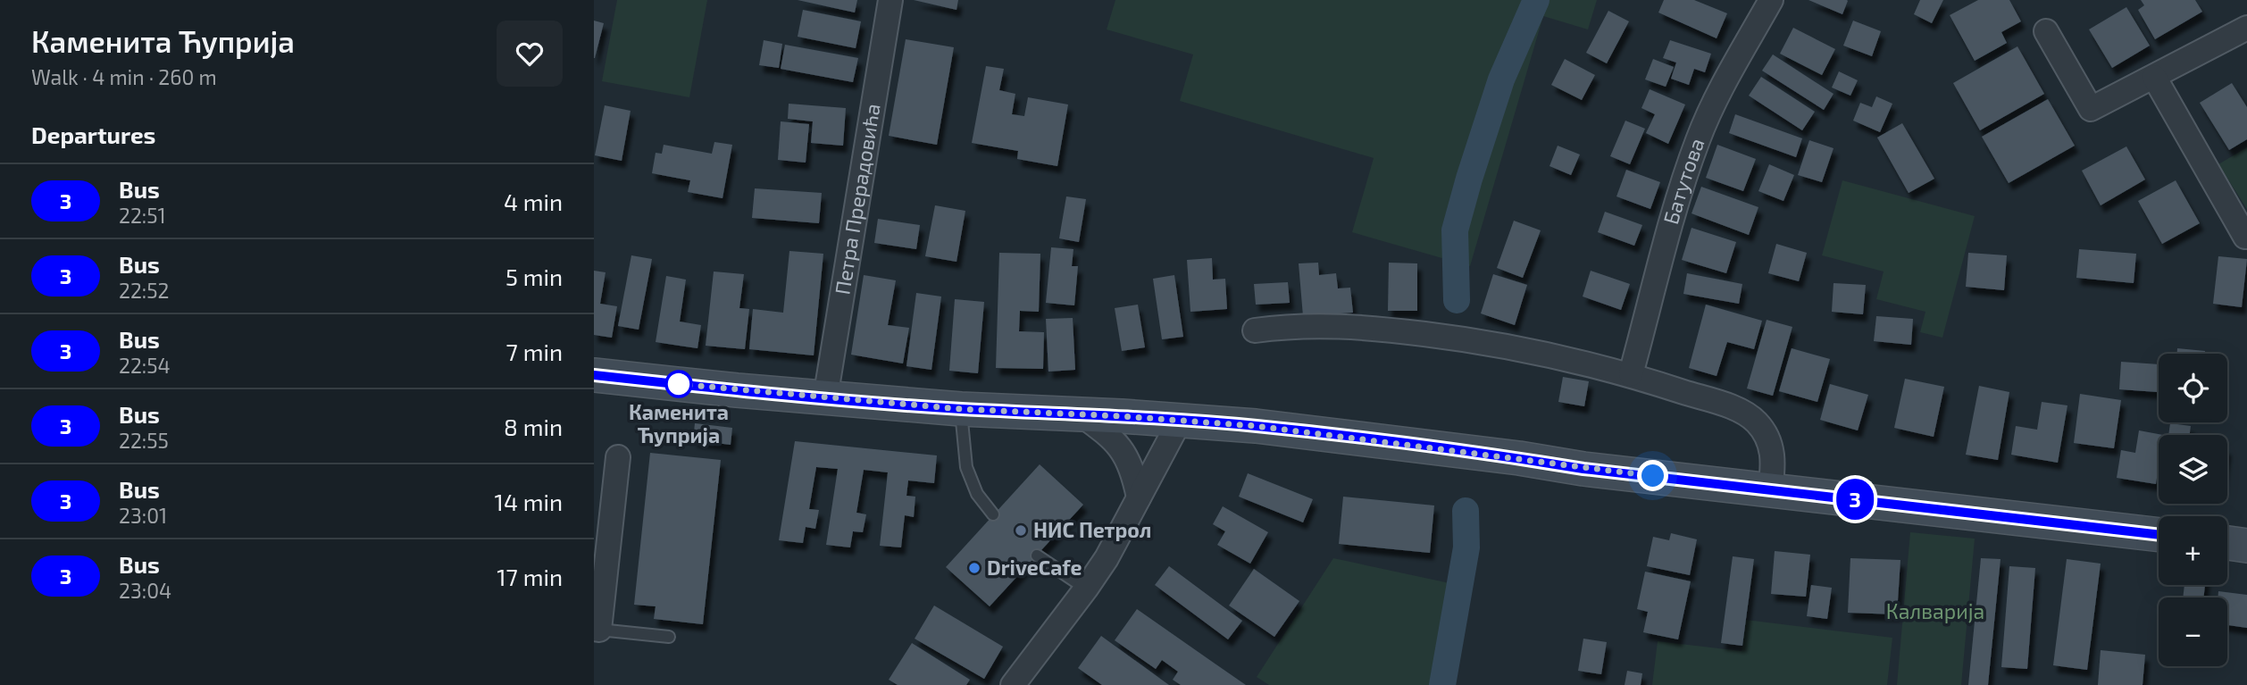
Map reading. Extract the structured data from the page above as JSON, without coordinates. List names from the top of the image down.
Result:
{
  "streets": {
    "street": ["Батутова", "Петра Прерадовића"]
  },
  "parks": ["Калварија"],
  "places": ["Каменита Ћуприја", "НИС Петрол", "DriveCafe"],
  "lines": ["bus line 3"],
  "page": {
    "heading": [
      ["Каменита Ћуприја", "Walk · 4 min · 260 m"],
      "Departures"
    ],
    "on_map": "3",
    "list": [
      {
        "mark": "3",
        "name": "Bus",
        "note": "22:51",
        "value": "4 min"
      },
      {
        "mark": "3",
        "name": "Bus",
        "note": "22:52",
        "value": "5 min"
      },
      {
        "mark": "3",
        "name": "Bus",
        "note": "22:54",
        "value": "7 min"
      },
      {
        "mark": "3",
        "name": "Bus",
        "note": "22:55",
        "value": "8 min"
      },
      {
        "mark": "3",
        "name": "Bus",
        "note": "23:01",
        "value": "14 min"
      },
      {
        "mark": "3",
        "name": "Bus",
        "note": "23:04",
        "value": "17 min"
      }
    ],
    "map_buttons": ["+", "−"]
  }
}
